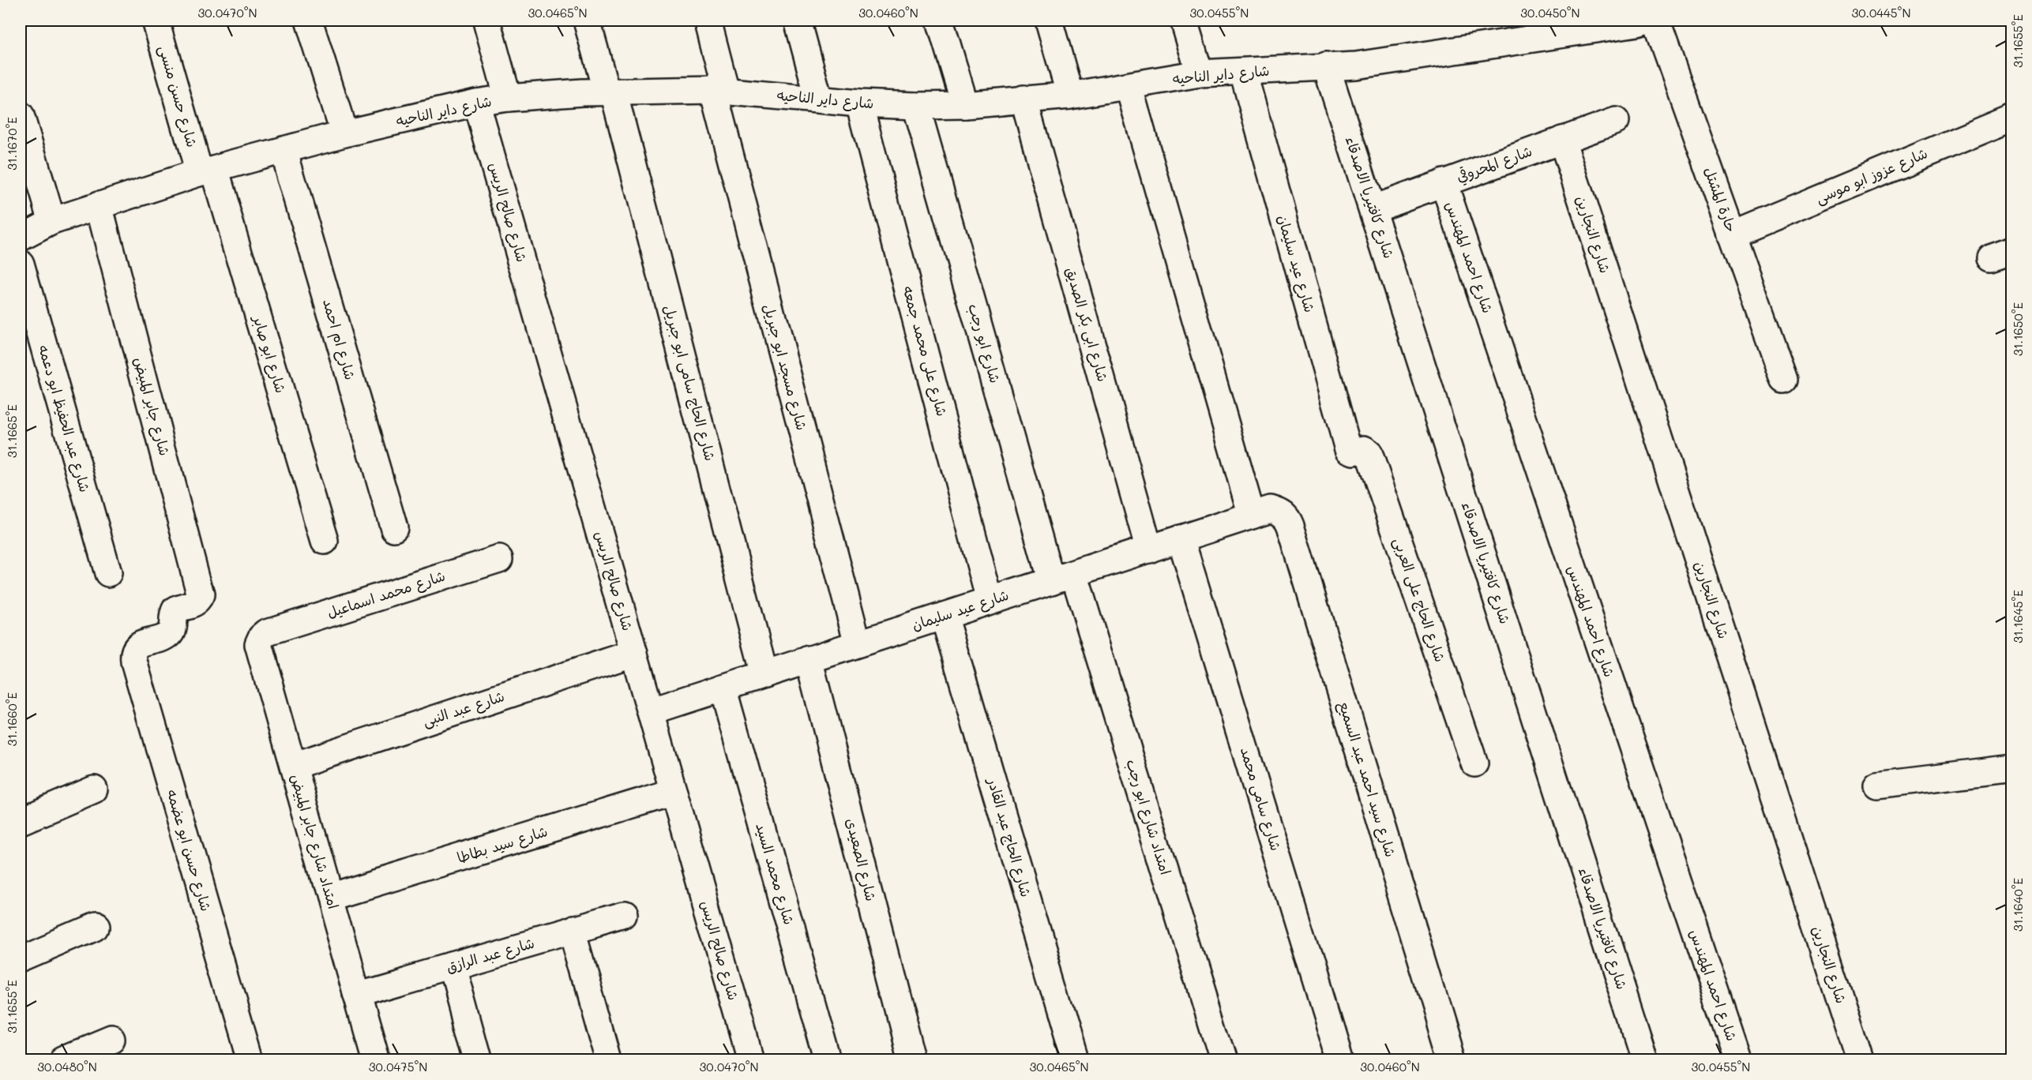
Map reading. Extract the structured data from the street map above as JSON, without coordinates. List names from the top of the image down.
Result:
{
  "streets": {
    "street": [
      "شارع داير الناحيه",
      "شارع حسن منسى",
      "شارع المحروقي",
      "شارع عزوز ابو موسى",
      "شارع كافتيريا الاصدقاء",
      "حارة المشتل",
      "شارع صالح الريس",
      "شارع النجارين",
      "شارع احمد المهندس",
      "شارع عيد سليمان",
      "شارع ابى بكر الصديق",
      "شارع ام احمد",
      "شارع ابو رجب",
      "شارع على محمد جمعه",
      "شارع ابو صابر",
      "شارع مسجد ابو جبريل",
      "شارع الحاج سامى ابو جبريل",
      "شارع جابر المبيض",
      "شارع عبد الحفيظ ابو دعمه",
      "شارع محمد اسماعيل",
      "شارع الحاج على العربى",
      "شارع عبد النبى",
      "شارع سيد احمد عبد السميع",
      "شارع سامى محمد",
      "امتداد شارع ابو رجب",
      "شارع الحاج عبد القادر",
      "امتداد شارع جابر المبيض",
      "شارع سيد بطاطا",
      "شارع حسن ابو عضمه",
      "شارع الصعيدى",
      "شارع محمد السيد",
      "شارع عبد الرازق"
    ]
  },
  "crossings": [
    ["شارع داير الناحيه", "شارع حسن منسى"],
    ["شارع داير الناحيه", "شارع كافتيريا الاصدقاء"],
    ["شارع داير الناحيه", "شارع صالح الريس"],
    ["شارع داير الناحيه", "شارع عيد سليمان"],
    ["شارع داير الناحيه", "شارع ابى بكر الصديق"],
    ["شارع داير الناحيه", "شارع ام احمد"],
    ["شارع داير الناحيه", "شارع ابو رجب"],
    ["شارع داير الناحيه", "شارع على محمد جمعه"],
    ["شارع داير الناحيه", "شارع ابو صابر"],
    ["شارع داير الناحيه", "شارع مسجد ابو جبريل"],
    ["شارع داير الناحيه", "شارع الحاج سامى ابو جبريل"],
    ["شارع داير الناحيه", "شارع جابر المبيض"],
    ["شارع حسن منسى", "شارع ابو صابر"],
    ["شارع المحروقي", "شارع كافتيريا الاصدقاء"],
    ["شارع المحروقي", "شارع النجارين"],
    ["شارع المحروقي", "شارع احمد المهندس"],
    ["شارع عزوز ابو موسى", "حارة المشتل"],
    ["شارع صالح الريس", "شارع عيد سليمان"],
    ["شارع صالح الريس", "شارع عبد النبى"],
    ["شارع صالح الريس", "شارع سيد بطاطا"],
    ["شارع عيد سليمان", "شارع ابى بكر الصديق"],
    ["شارع عيد سليمان", "شارع ابو رجب"],
    ["شارع عيد سليمان", "شارع على محمد جمعه"],
    ["شارع عيد سليمان", "شارع مسجد ابو جبريل"],
    ["شارع عيد سليمان", "شارع الحاج سامى ابو جبريل"],
    ["شارع عيد سليمان", "شارع الحاج على العربى"],
    ["شارع عيد سليمان", "شارع سيد احمد عبد السميع"],
    ["شارع عيد سليمان", "شارع سامى محمد"],
    ["شارع عيد سليمان", "امتداد شارع ابو رجب"],
    ["شارع عيد سليمان", "شارع الحاج عبد القادر"],
    ["شارع عيد سليمان", "شارع الصعيدى"],
    ["شارع عيد سليمان", "شارع محمد السيد"],
    ["شارع ابو رجب", "امتداد شارع ابو رجب"],
    ["شارع جابر المبيض", "شارع حسن ابو عضمه"],
    ["شارع محمد اسماعيل", "امتداد شارع جابر المبيض"],
    ["شارع عبد النبى", "امتداد شارع جابر المبيض"],
    ["امتداد شارع جابر المبيض", "شارع سيد بطاطا"],
    ["امتداد شارع جابر المبيض", "شارع عبد الرازق"]
  ],
  "coordinates": [
    "30.0470°N",
    "30.0465°N",
    "30.0460°N",
    "30.0455°N",
    "30.0450°N",
    "30.0445°N",
    "31.1655°E",
    "31.1670°E",
    "31.1650°E",
    "31.1665°E",
    "31.1645°E",
    "31.1660°E",
    "31.1640°E",
    "30.0480°N",
    "30.0475°N"
  ]
}
